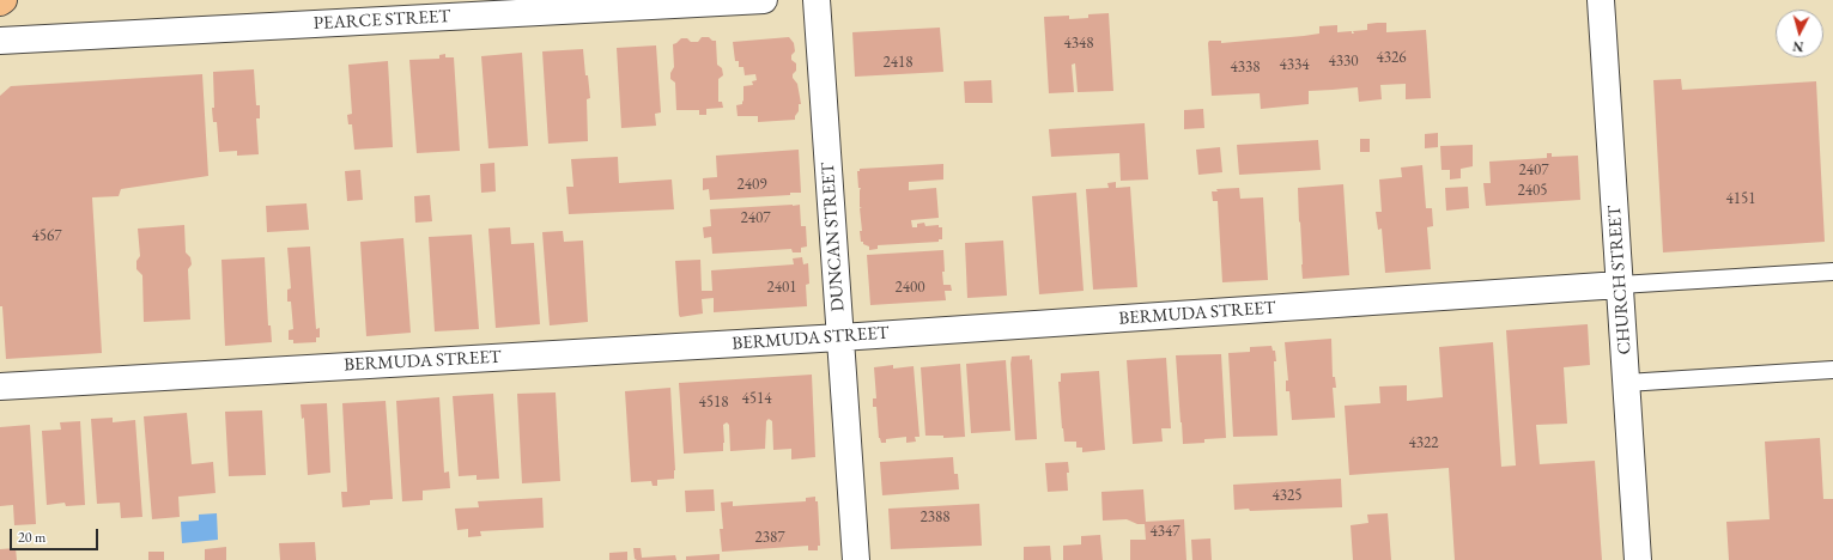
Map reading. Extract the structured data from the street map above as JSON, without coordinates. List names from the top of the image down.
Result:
{
  "streets": {
    "street": [
      "PEARCE STREET",
      "DUNCAN STREET",
      "CHURCH STREET",
      "BERMUDA STREET"
    ]
  },
  "crossings": [
    ["DUNCAN STREET", "BERMUDA STREET"],
    ["CHURCH STREET", "BERMUDA STREET"]
  ],
  "house_numbers": [
    "4348",
    "4326",
    "4330",
    "2418",
    "4334",
    "4338",
    "2407",
    "2409",
    "2405",
    "4151",
    "2407",
    "4567",
    "2401",
    "2400",
    "4514",
    "4518",
    "4322",
    "4325",
    "2388",
    "4347",
    "2387"
  ],
  "scale_bar": "20 m",
  "north": "bottom"
}
